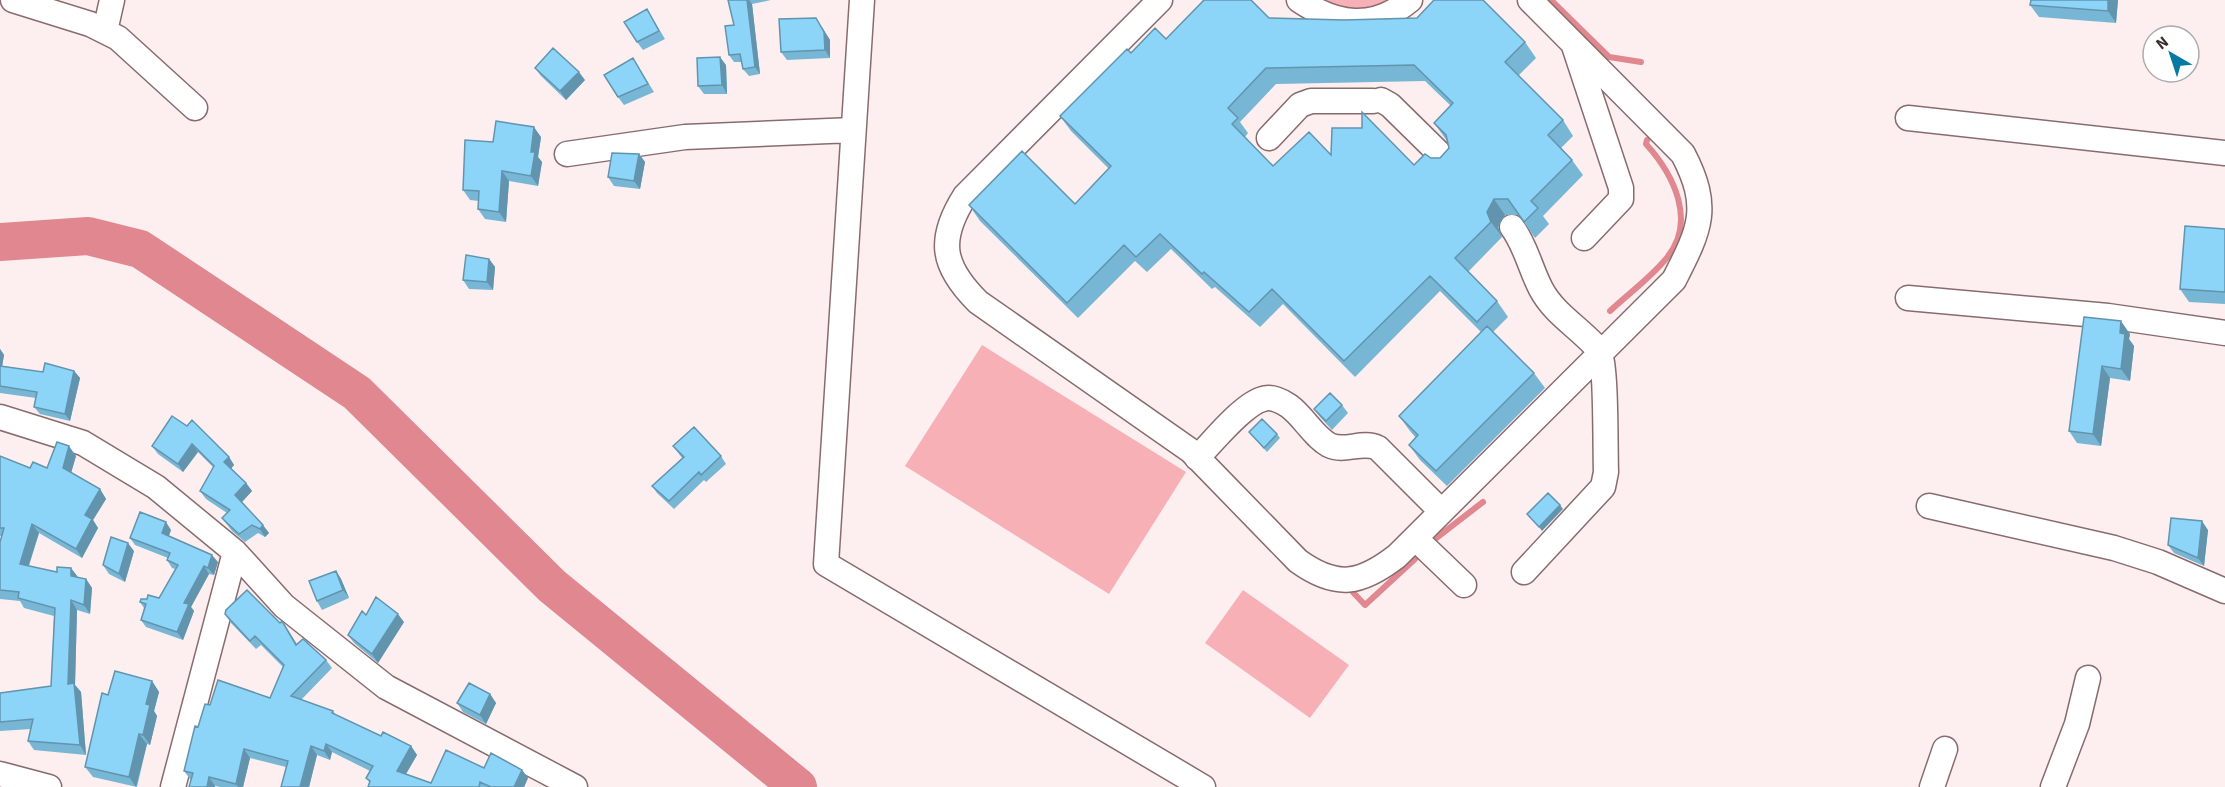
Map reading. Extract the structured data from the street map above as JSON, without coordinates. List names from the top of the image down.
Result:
{
  "north": "top left"
}
